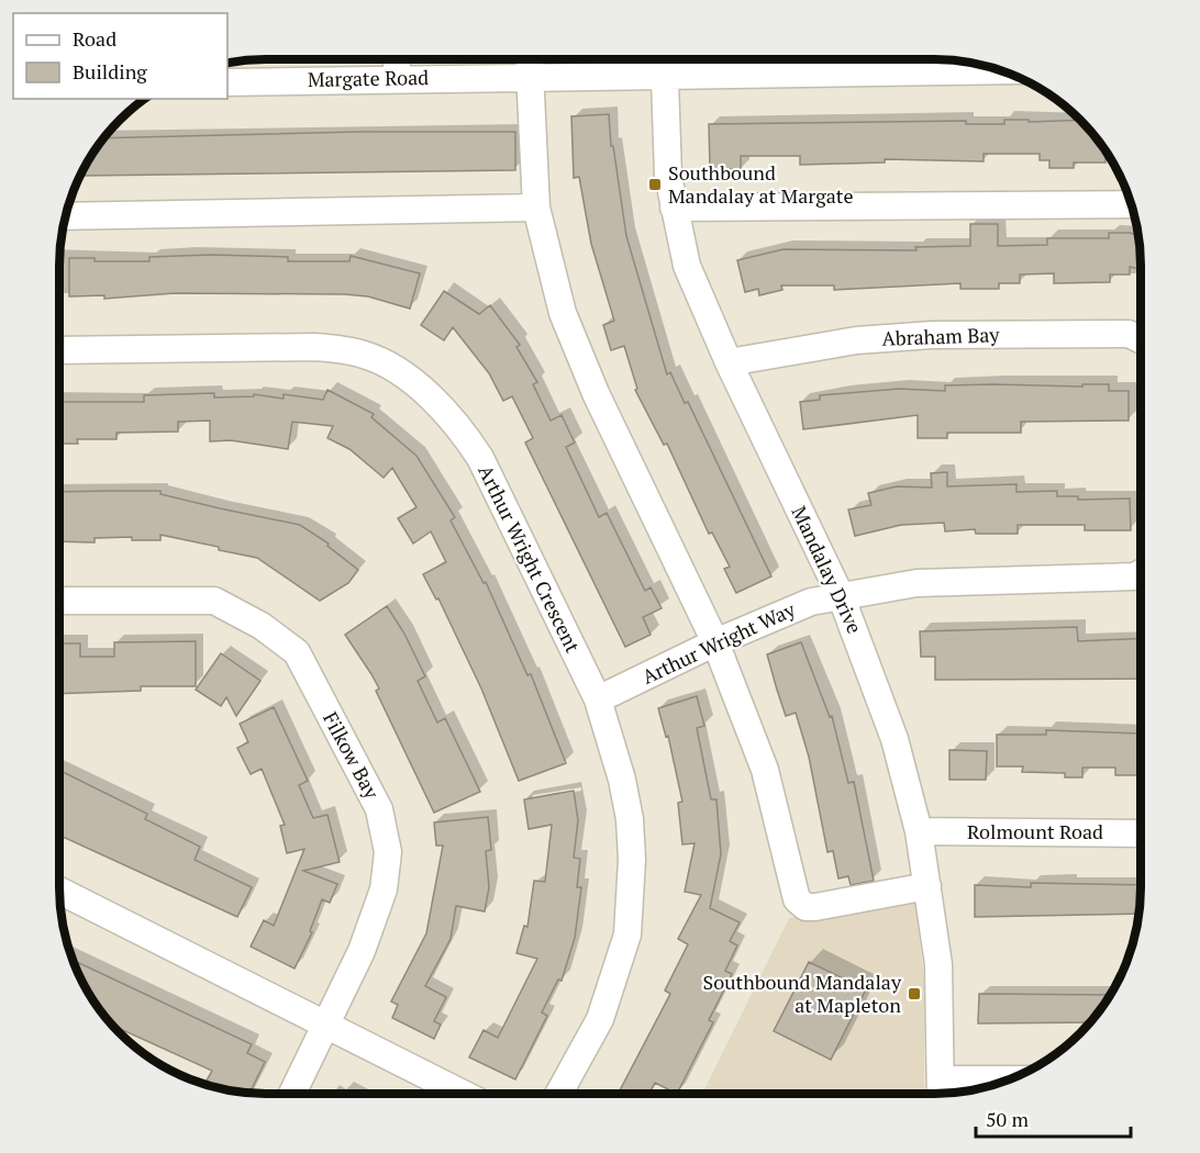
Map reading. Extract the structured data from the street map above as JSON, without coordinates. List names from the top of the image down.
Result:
{
  "streets": {
    "street": [
      "Margate Road",
      "Abraham Bay",
      "Arthur Wright Crescent",
      "Mandalay Drive",
      "Arthur Wright Way",
      "Filkow Bay",
      "Rolmount Road"
    ]
  },
  "crossings": [
    ["Margate Road", "Mandalay Drive"],
    ["Abraham Bay", "Mandalay Drive"],
    ["Arthur Wright Crescent", "Arthur Wright Way"],
    ["Mandalay Drive", "Arthur Wright Way"],
    ["Mandalay Drive", "Rolmount Road"]
  ],
  "places": {
    "transit": ["Southbound Mandalay at Margate", "Southbound Mandalay at Mapleton"]
  },
  "legend": ["Road", "Building"],
  "scale_bar": "50 m"
}
